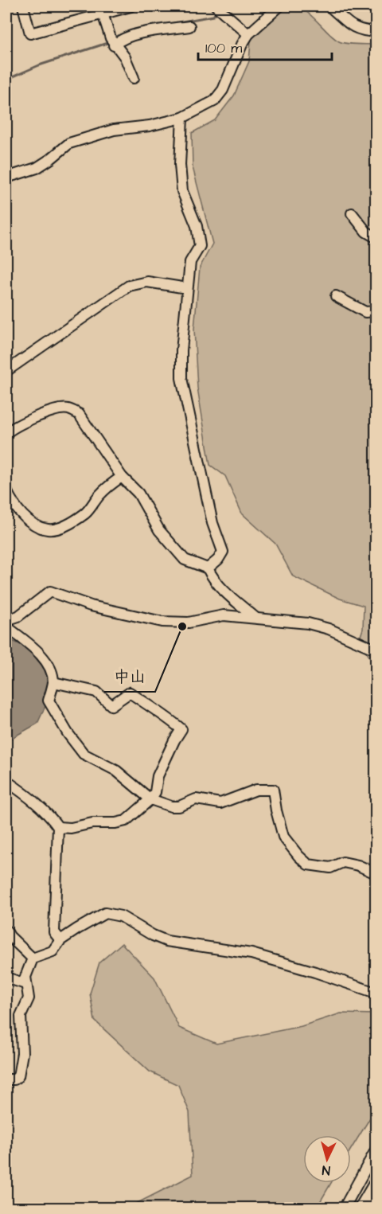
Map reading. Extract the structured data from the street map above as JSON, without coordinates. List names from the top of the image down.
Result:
{
  "places": ["中山"],
  "scale_bar": "100 m",
  "north": "bottom"
}
